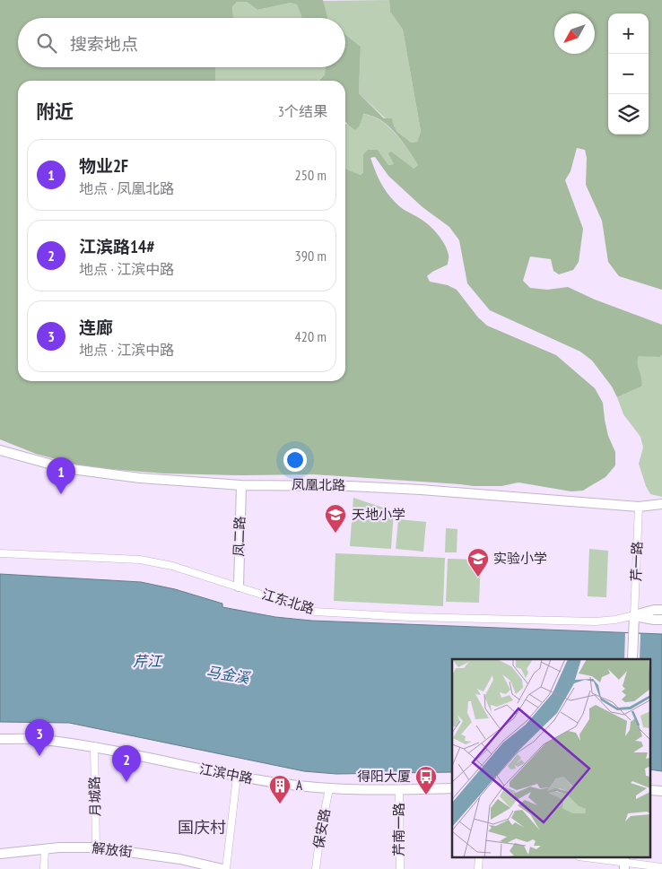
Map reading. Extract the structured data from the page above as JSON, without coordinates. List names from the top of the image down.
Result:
{
  "streets": {
    "street": [
      "凤凰北路",
      "凤二路",
      "芹一路",
      "江东北路",
      "江滨中路",
      "月城路",
      "保安路",
      "芹南一路",
      "解放街"
    ]
  },
  "crossings": [
    ["凤凰北路", "凤二路"],
    ["凤凰北路", "芹一路"],
    ["凤二路", "江东北路"],
    ["芹一路", "江东北路"],
    ["江滨中路", "月城路"],
    ["江滨中路", "保安路"],
    ["江滨中路", "芹南一路"],
    ["月城路", "解放街"]
  ],
  "districts": ["国庆村"],
  "water": ["芹江", "马金溪"],
  "places": {
    "school or university": ["天地小学", "实验小学"],
    "bus stop": ["得阳大厦"],
    "building": ["A"]
  },
  "north": "bottom left",
  "page": {
    "map_buttons": ["+", "−"],
    "search": "搜索地点",
    "heading": ["附近", "3个结果"],
    "list": [
      {
        "mark": "1",
        "name": "物业2F",
        "note": "地点 · 凤凰北路",
        "value": "250 m"
      },
      {
        "mark": "2",
        "name": "江滨路14#",
        "note": "地点 · 江滨中路",
        "value": "390 m"
      },
      {
        "mark": "3",
        "name": "连廊",
        "note": "地点 · 江滨中路",
        "value": "420 m"
      }
    ],
    "pins": ["1", "3", "2"]
  }
}
